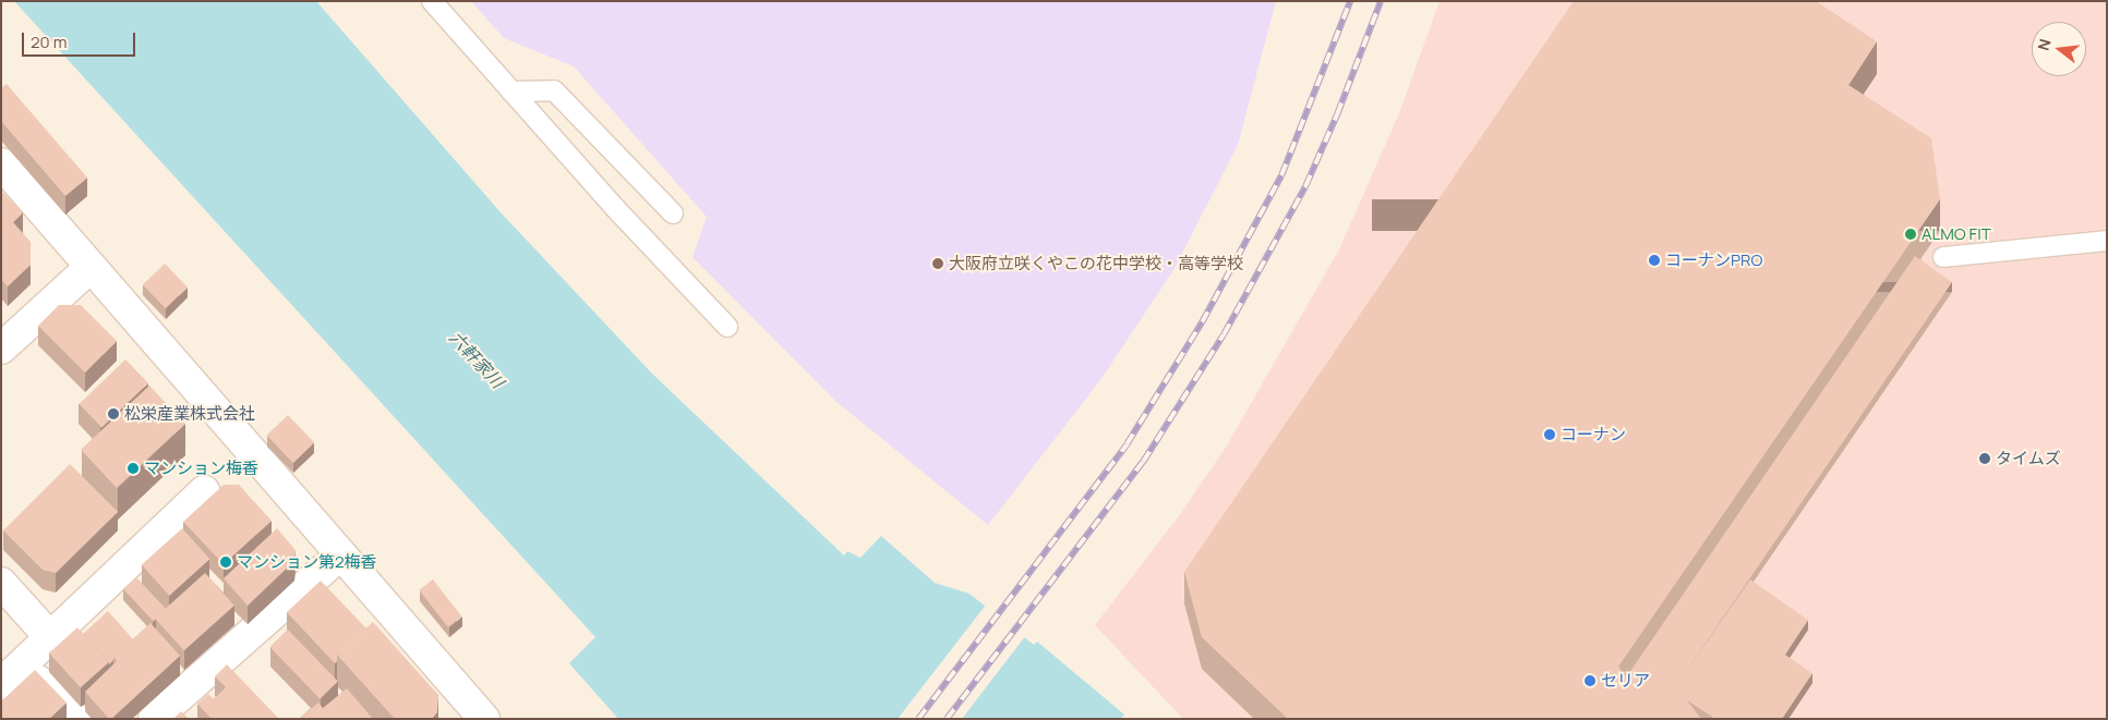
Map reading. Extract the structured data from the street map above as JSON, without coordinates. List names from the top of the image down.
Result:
{
  "water": ["六軒家川"],
  "places": [
    "ALMO FIT",
    "コーナンPRO",
    "大阪府立咲くやこの花中学校・高等学校",
    "松栄産業株式会社",
    "コーナン",
    "タイムズ",
    "マンション梅香",
    "マンション第2梅香",
    "セリア"
  ],
  "scale_bar": "20 m",
  "north": "left"
}
